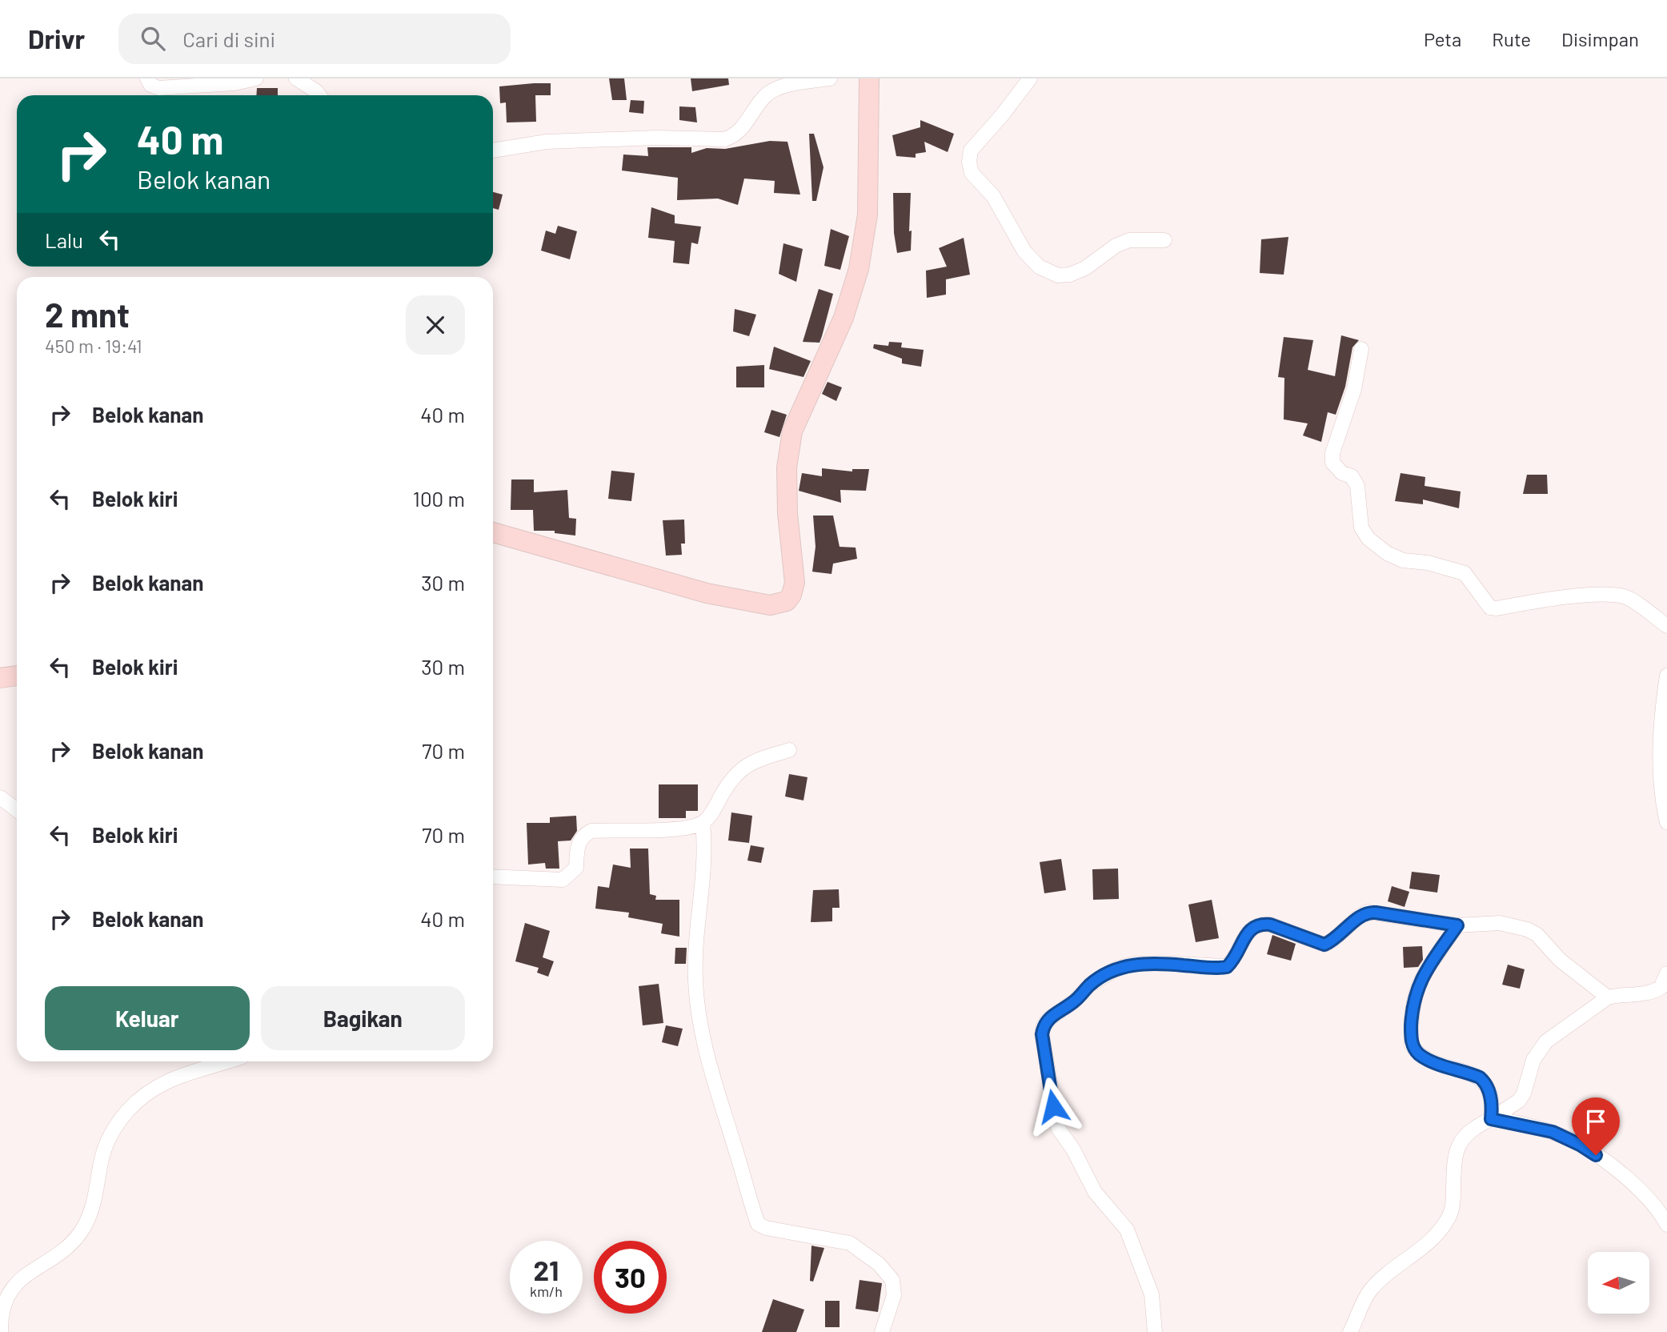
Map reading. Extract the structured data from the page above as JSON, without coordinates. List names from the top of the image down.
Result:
{
  "north": "left",
  "page": {
    "header": "Drivr",
    "search": "Cari di sini",
    "nav": ["Peta", "Rute", "Disimpan"],
    "turn": ["40 m", "Belok kanan"],
    "then": "Lalu",
    "heading": ["2 mnt", "450 m · 19:41"],
    "list": [
      {
        "name": "Belok kanan",
        "value": "40 m"
      },
      {
        "name": "Belok kiri",
        "value": "100 m"
      },
      {
        "name": "Belok kanan",
        "value": "30 m"
      },
      {
        "name": "Belok kiri",
        "value": "30 m"
      },
      {
        "name": "Belok kanan",
        "value": "70 m"
      },
      {
        "name": "Belok kiri",
        "value": "70 m"
      },
      {
        "name": "Belok kanan",
        "value": "40 m"
      }
    ],
    "buttons": ["Keluar", "Bagikan"],
    "speed": "21 km/h",
    "limit": "30"
  }
}
